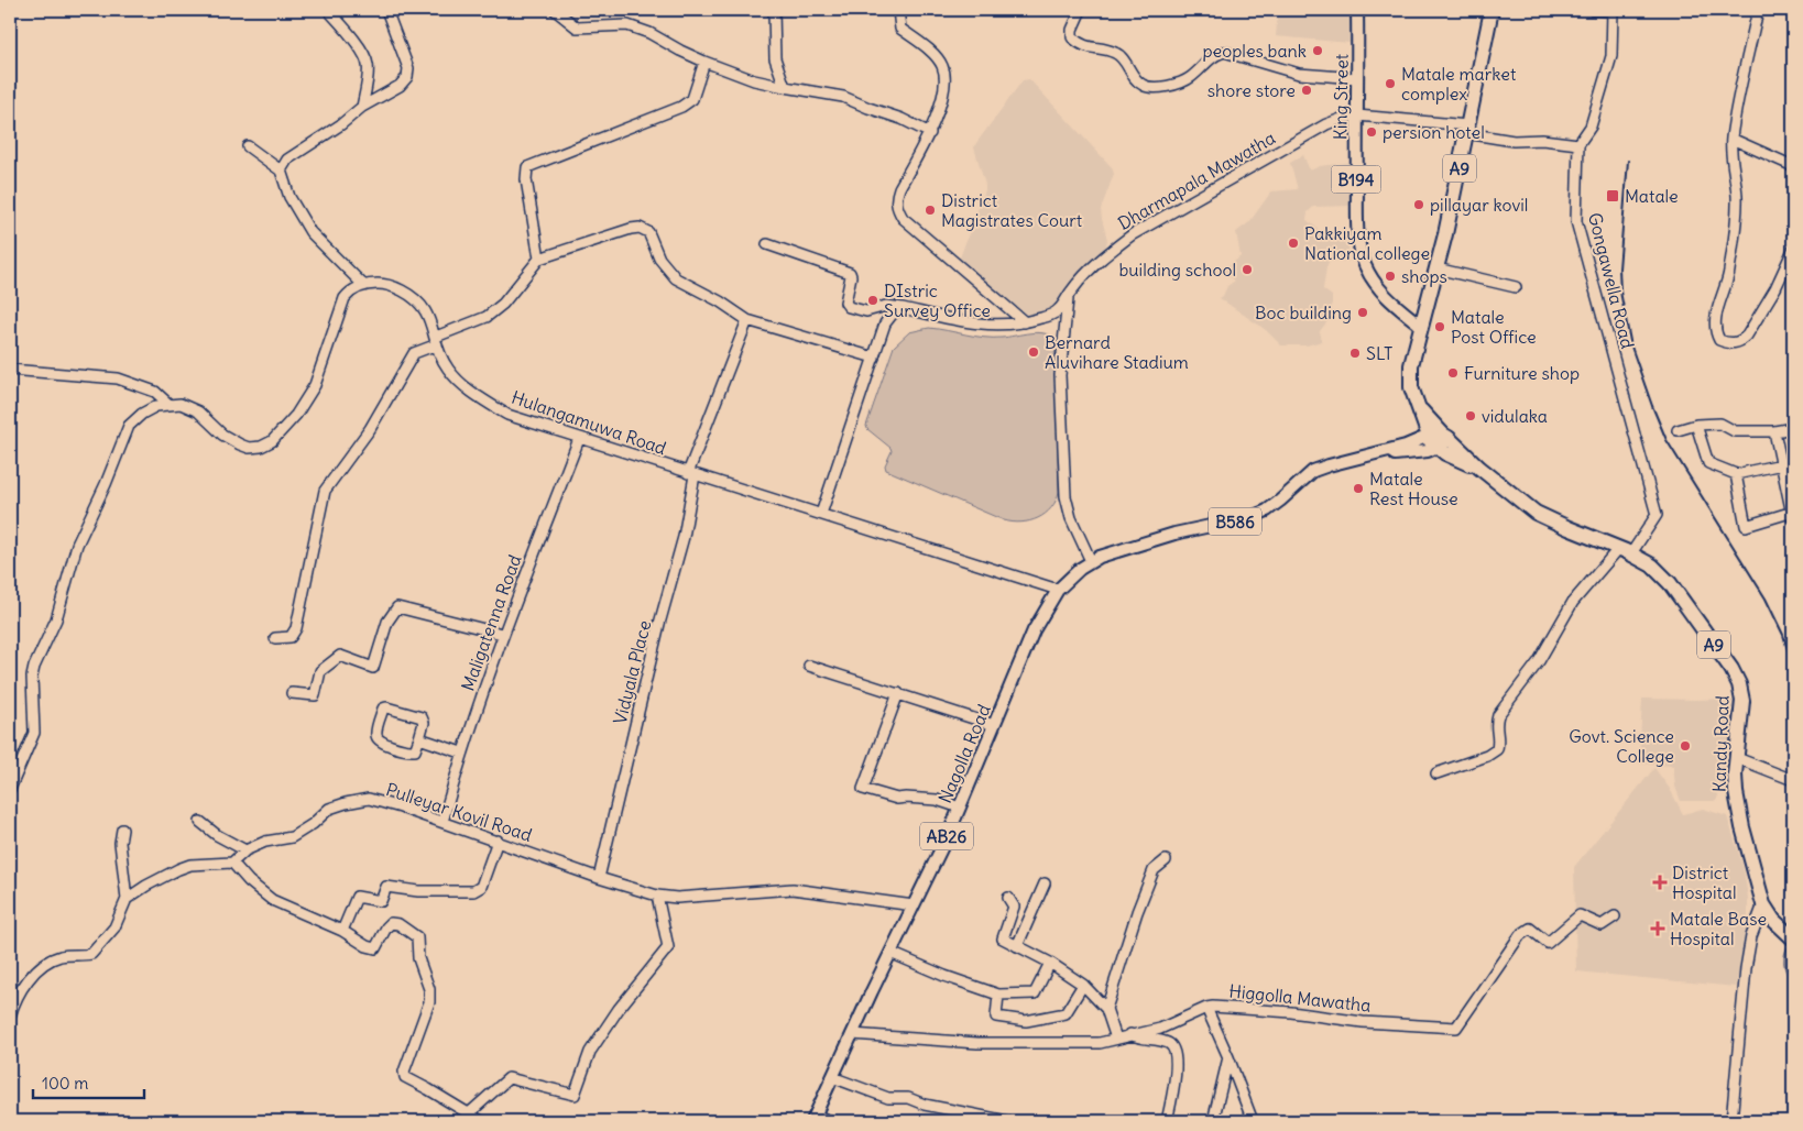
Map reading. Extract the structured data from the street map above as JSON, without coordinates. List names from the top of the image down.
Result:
{
  "streets": {
    "highway": ["A9", "Kandy Road"],
    "main road": [
      "King Street",
      "B194",
      "B586",
      "Nagolla Road",
      "AB26"
    ],
    "street": [
      "Dharmapala Mawatha",
      "Gongawella Road",
      "Hulangamuwa Road",
      "Maligatenna Road",
      "Vidyala Place",
      "Pulleyar Kovil Road",
      "Higgolla Mawatha"
    ]
  },
  "crossings": [
    ["King Street", "A9"],
    ["King Street", "Dharmapala Mawatha"],
    ["King Street", "Kandy Road"],
    ["A9", "Kandy Road"],
    ["Gongawella Road", "Kandy Road"],
    ["Hulangamuwa Road", "Maligatenna Road"],
    ["Hulangamuwa Road", "Vidyala Place"],
    ["Hulangamuwa Road", "Nagolla Road"],
    ["B586", "Kandy Road"],
    ["B586", "Nagolla Road"],
    ["Maligatenna Road", "Pulleyar Kovil Road"],
    ["Vidyala Place", "Pulleyar Kovil Road"],
    ["Nagolla Road", "Pulleyar Kovil Road"],
    ["Nagolla Road", "Higgolla Mawatha"]
  ],
  "places": {
    "other": [
      "peoples bank",
      "Matale market complex",
      "shore store",
      "persion hotel",
      "pillayar kovil",
      "District Magistrates Court",
      "Pakkiyam National college",
      "building school",
      "shops",
      "DIstric Survey Office",
      "Boc building",
      "Matale Post Office",
      "Bernard Aluvihare Stadium",
      "SLT",
      "Furniture shop",
      "vidulaka",
      "Matale Rest House",
      "Govt. Science College"
    ],
    "transit": ["Matale"],
    "health": ["District Hospital", "Matale Base Hospital"]
  },
  "scale_bar": "100 m"
}
